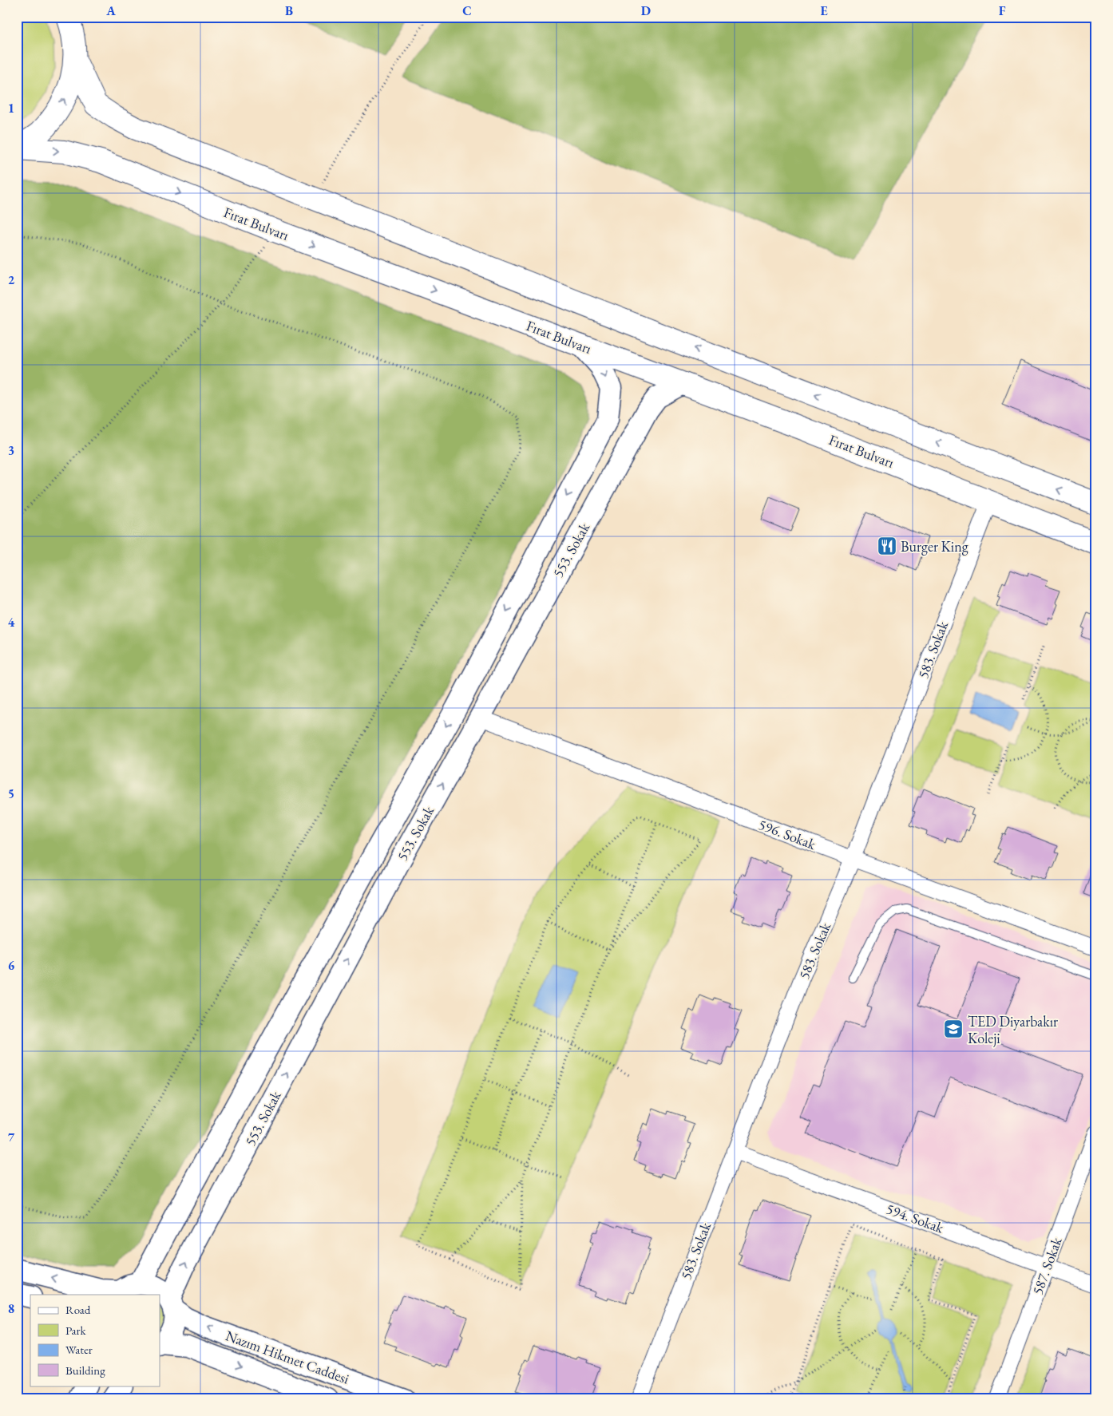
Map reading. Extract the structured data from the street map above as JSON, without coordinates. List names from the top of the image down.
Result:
{
  "streets": {
    "main road": ["Fırat Bulvarı", "553. Sokak", "Nazım Hikmet Caddesi"],
    "street": [
      "583. Sokak",
      "596. Sokak",
      "594. Sokak",
      "587. Sokak"
    ]
  },
  "crossings": [
    ["Fırat Bulvarı", "553. Sokak"],
    ["Fırat Bulvarı", "583. Sokak"],
    ["553. Sokak", "596. Sokak"],
    ["553. Sokak", "Nazım Hikmet Caddesi"],
    ["583. Sokak", "596. Sokak"],
    ["583. Sokak", "594. Sokak"],
    ["594. Sokak", "587. Sokak"]
  ],
  "places": {
    "restaurant": ["Burger King"],
    "school or university": ["TED Diyarbakır Koleji"]
  },
  "legend": [
    "Road",
    "Park",
    "Water",
    "Building"
  ],
  "grid": {
    "columns": [
      "A",
      "B",
      "C",
      "D",
      "E",
      "F"
    ],
    "rows": [
      "1",
      "2",
      "3",
      "4",
      "5",
      "6",
      "7",
      "8"
    ]
  }
}
